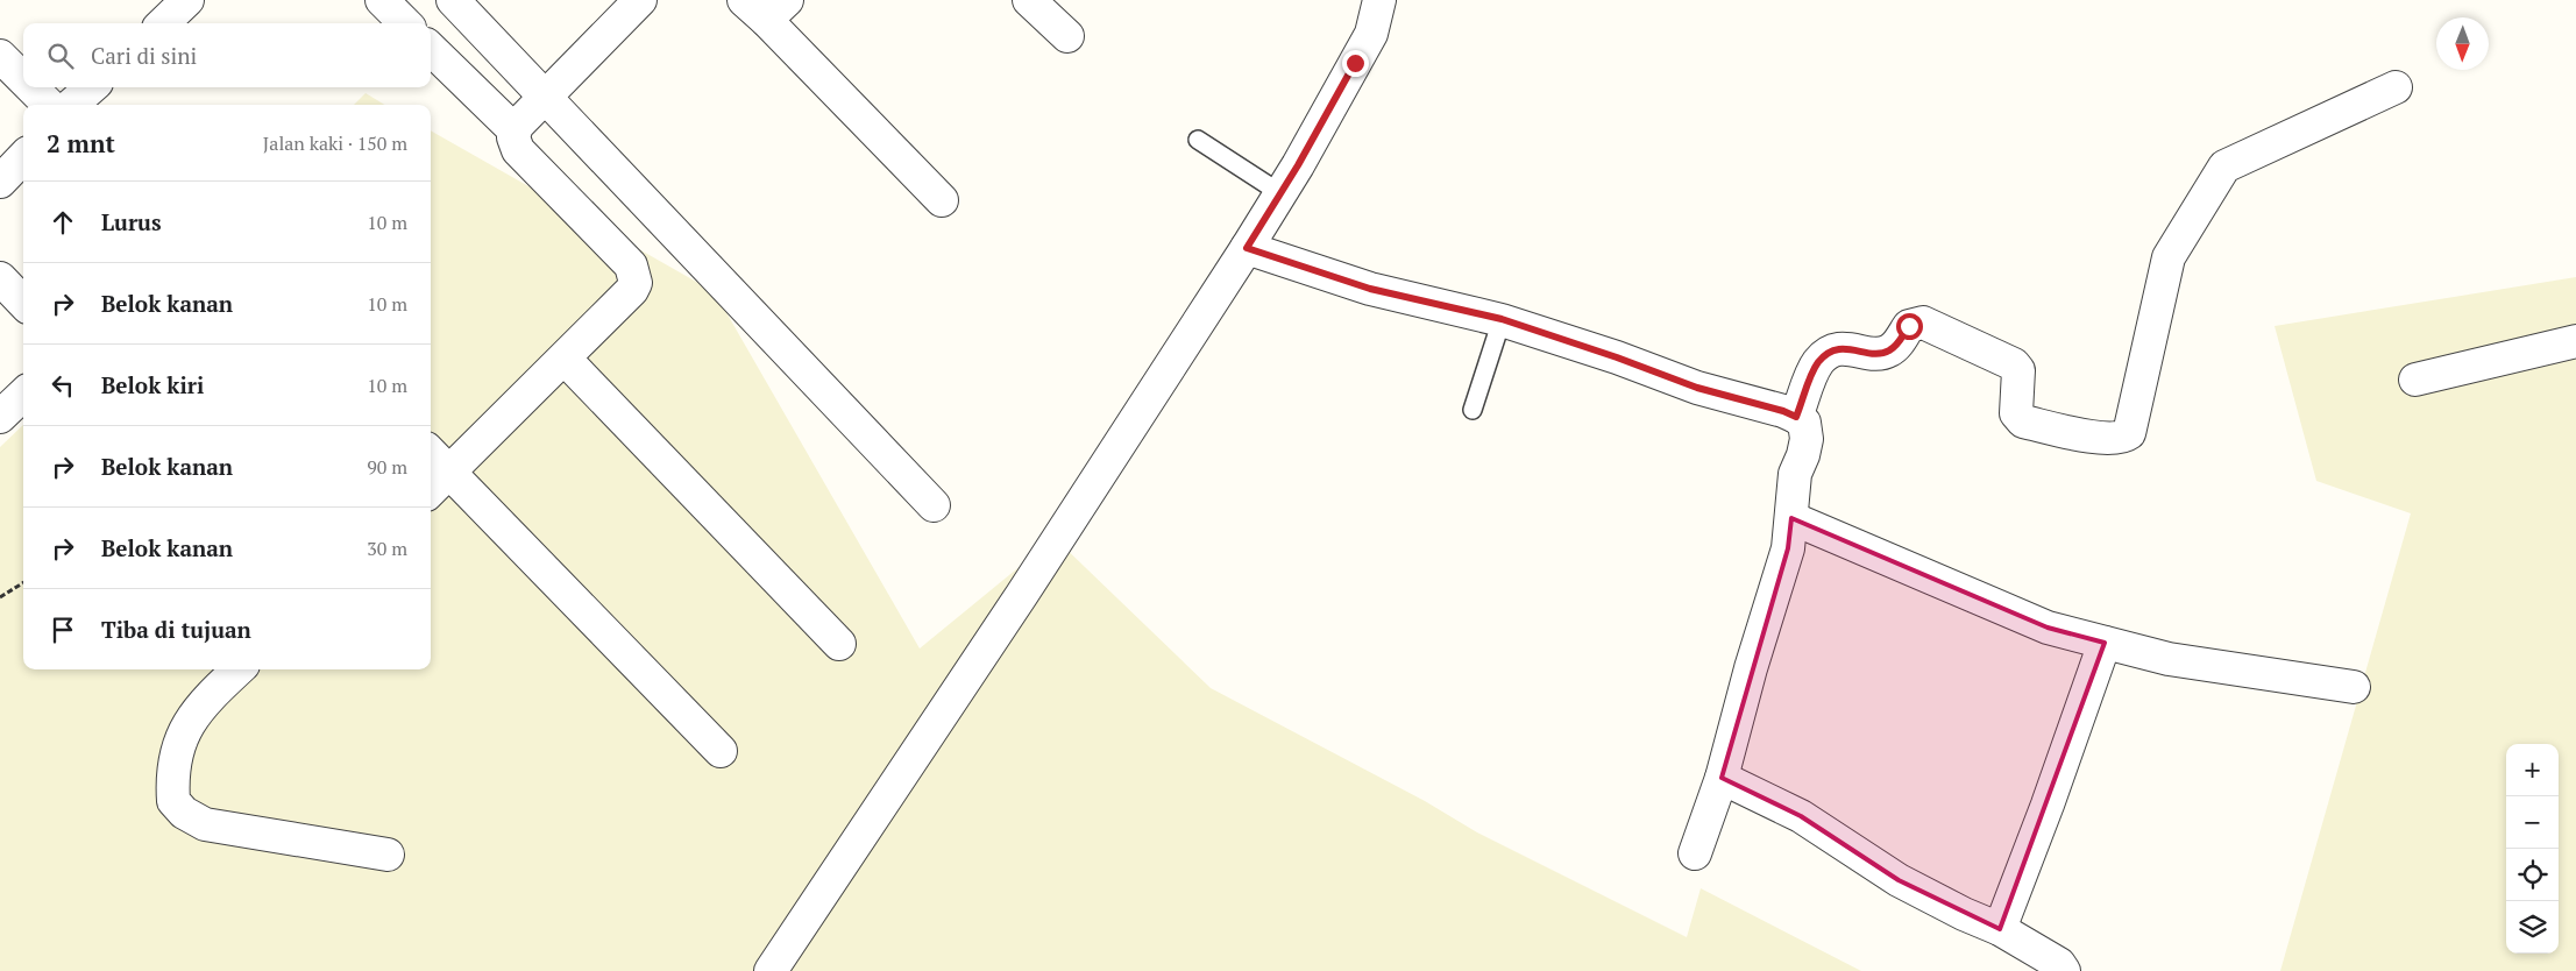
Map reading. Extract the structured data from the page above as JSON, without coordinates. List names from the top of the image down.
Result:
{
  "north": "bottom",
  "page": {
    "search": "Cari di sini",
    "heading": ["2 mnt", "Jalan kaki · 150 m"],
    "list": [
      ["Lurus", "10 m"],
      ["Belok kanan", "10 m"],
      ["Belok kiri", "10 m"],
      ["Belok kanan", "90 m"],
      ["Belok kanan", "30 m"],
      "Tiba di tujuan"
    ],
    "map_buttons": ["+", "−"]
  }
}
